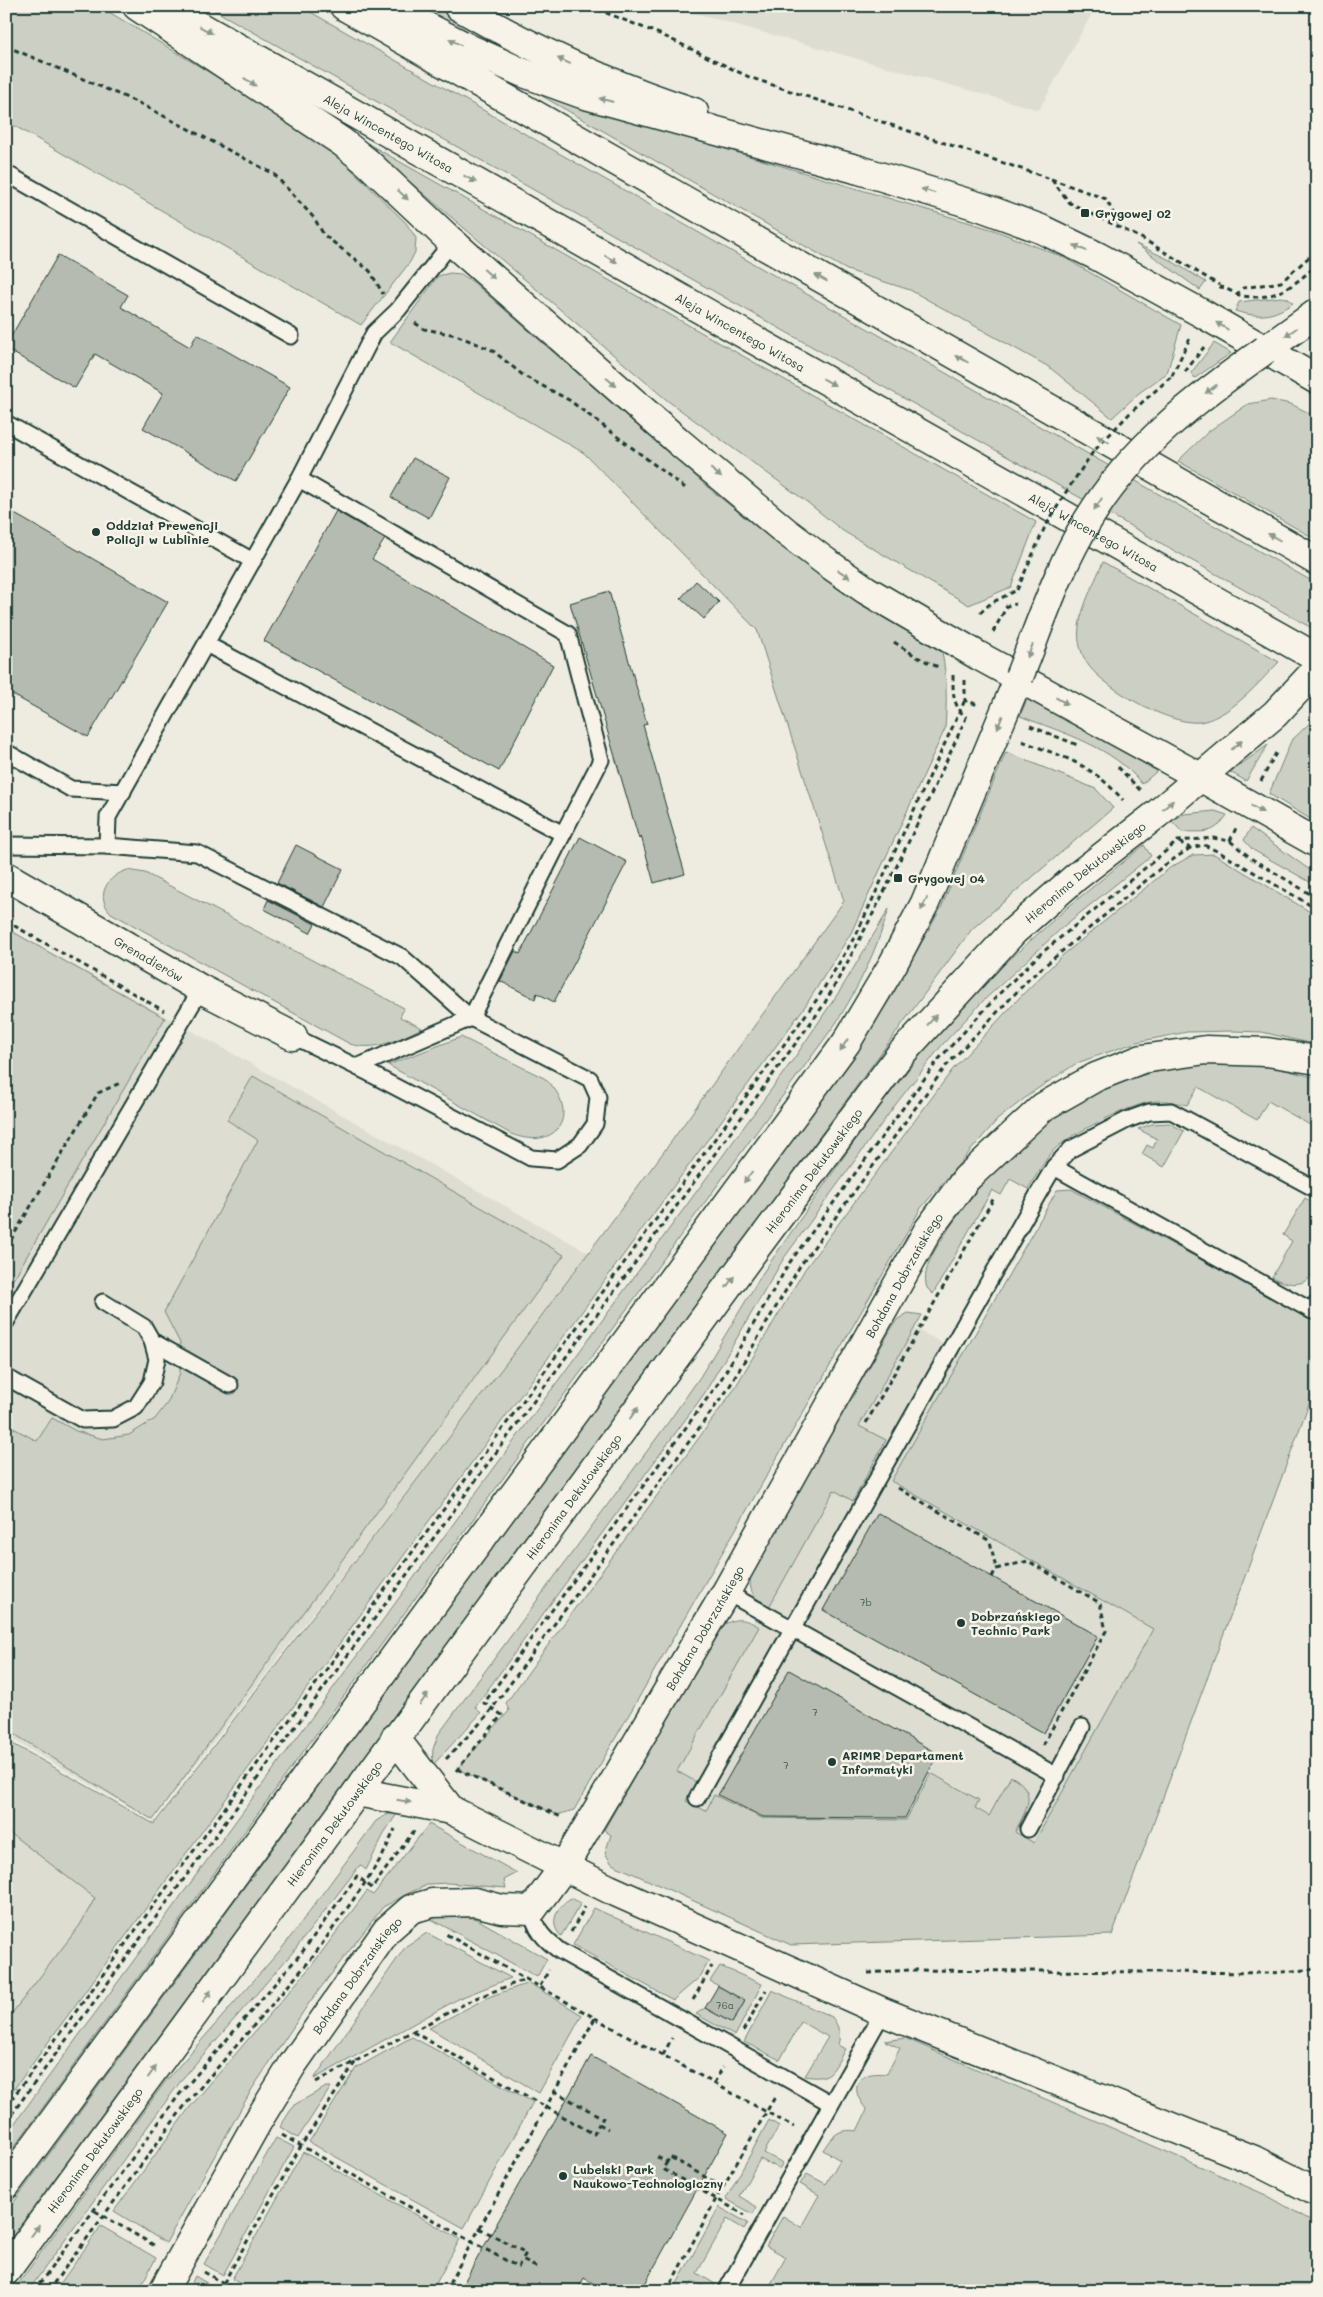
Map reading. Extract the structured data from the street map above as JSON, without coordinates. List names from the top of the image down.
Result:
{
  "streets": {
    "street": [
      "Aleja Wincentego Witosa",
      "Hieronima Dekutowskiego",
      "Grenadierów",
      "Bohdana Dobrzańskiego"
    ]
  },
  "places": {
    "transit": ["Grygowej 02", "Grygowej 04"],
    "other": [
      "Oddział Prewencji Policji w Lublinie",
      "Dobrzańskiego Technic Park",
      "ARiMR Departament Informatyki",
      "Lubelski Park Naukowo-Technologiczny"
    ]
  },
  "house_numbers": [
    "7b",
    "7",
    "7",
    "76a"
  ]
}
